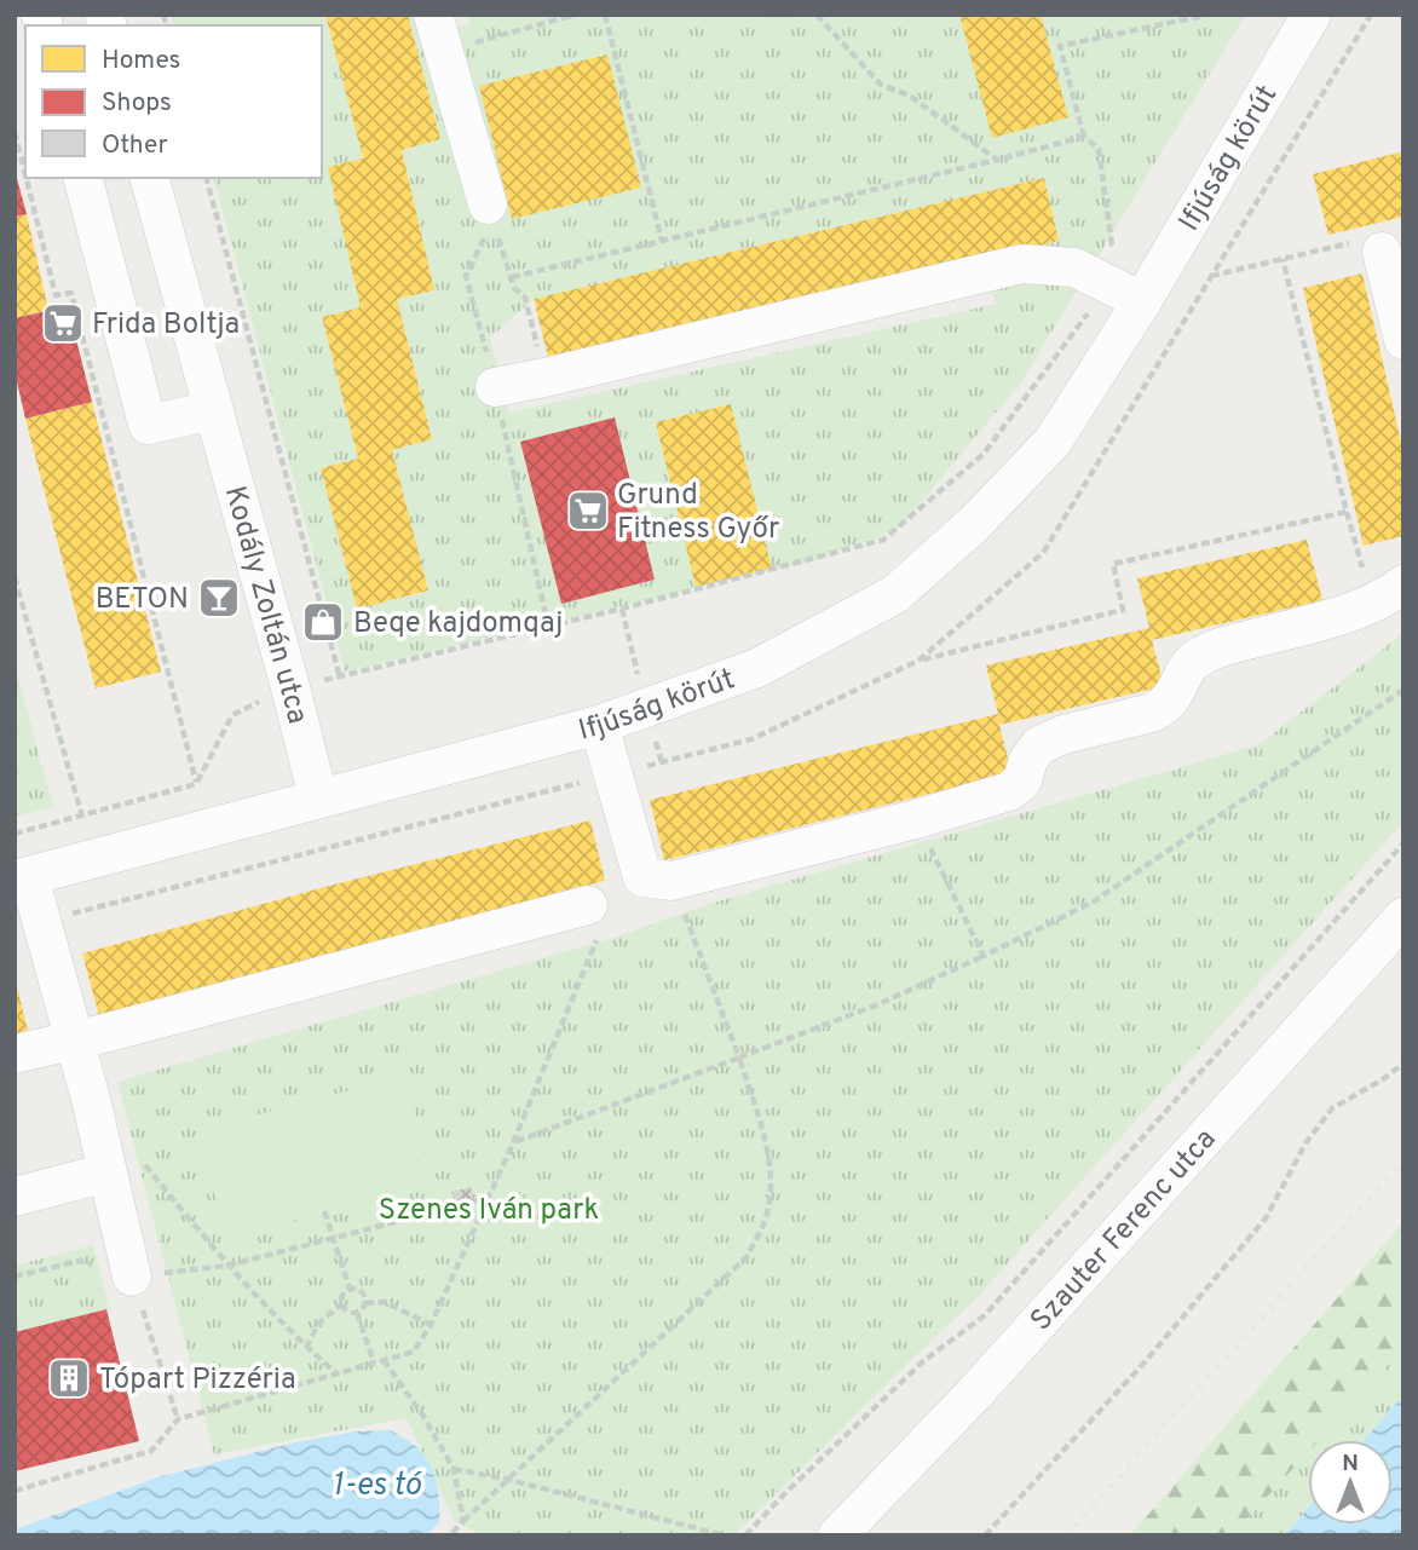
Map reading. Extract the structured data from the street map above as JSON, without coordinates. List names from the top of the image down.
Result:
{
  "streets": {
    "street": ["Ifjúság körút", "Kodály Zoltán utca", "Szauter Ferenc utca"]
  },
  "crossings": [
    ["Ifjúság körút", "Kodály Zoltán utca"]
  ],
  "water": ["1-es tó"],
  "parks": ["Szenes Iván park"],
  "places": {
    "supermarket": ["Frida Boltja", "Grund Fitness Győr"],
    "bar": ["BETON"],
    "shop": ["Beqe kajdomqaj"],
    "building": ["Tópart Pizzéria"]
  },
  "legend": ["Homes", "Shops", "Other"],
  "north": "top"
}
